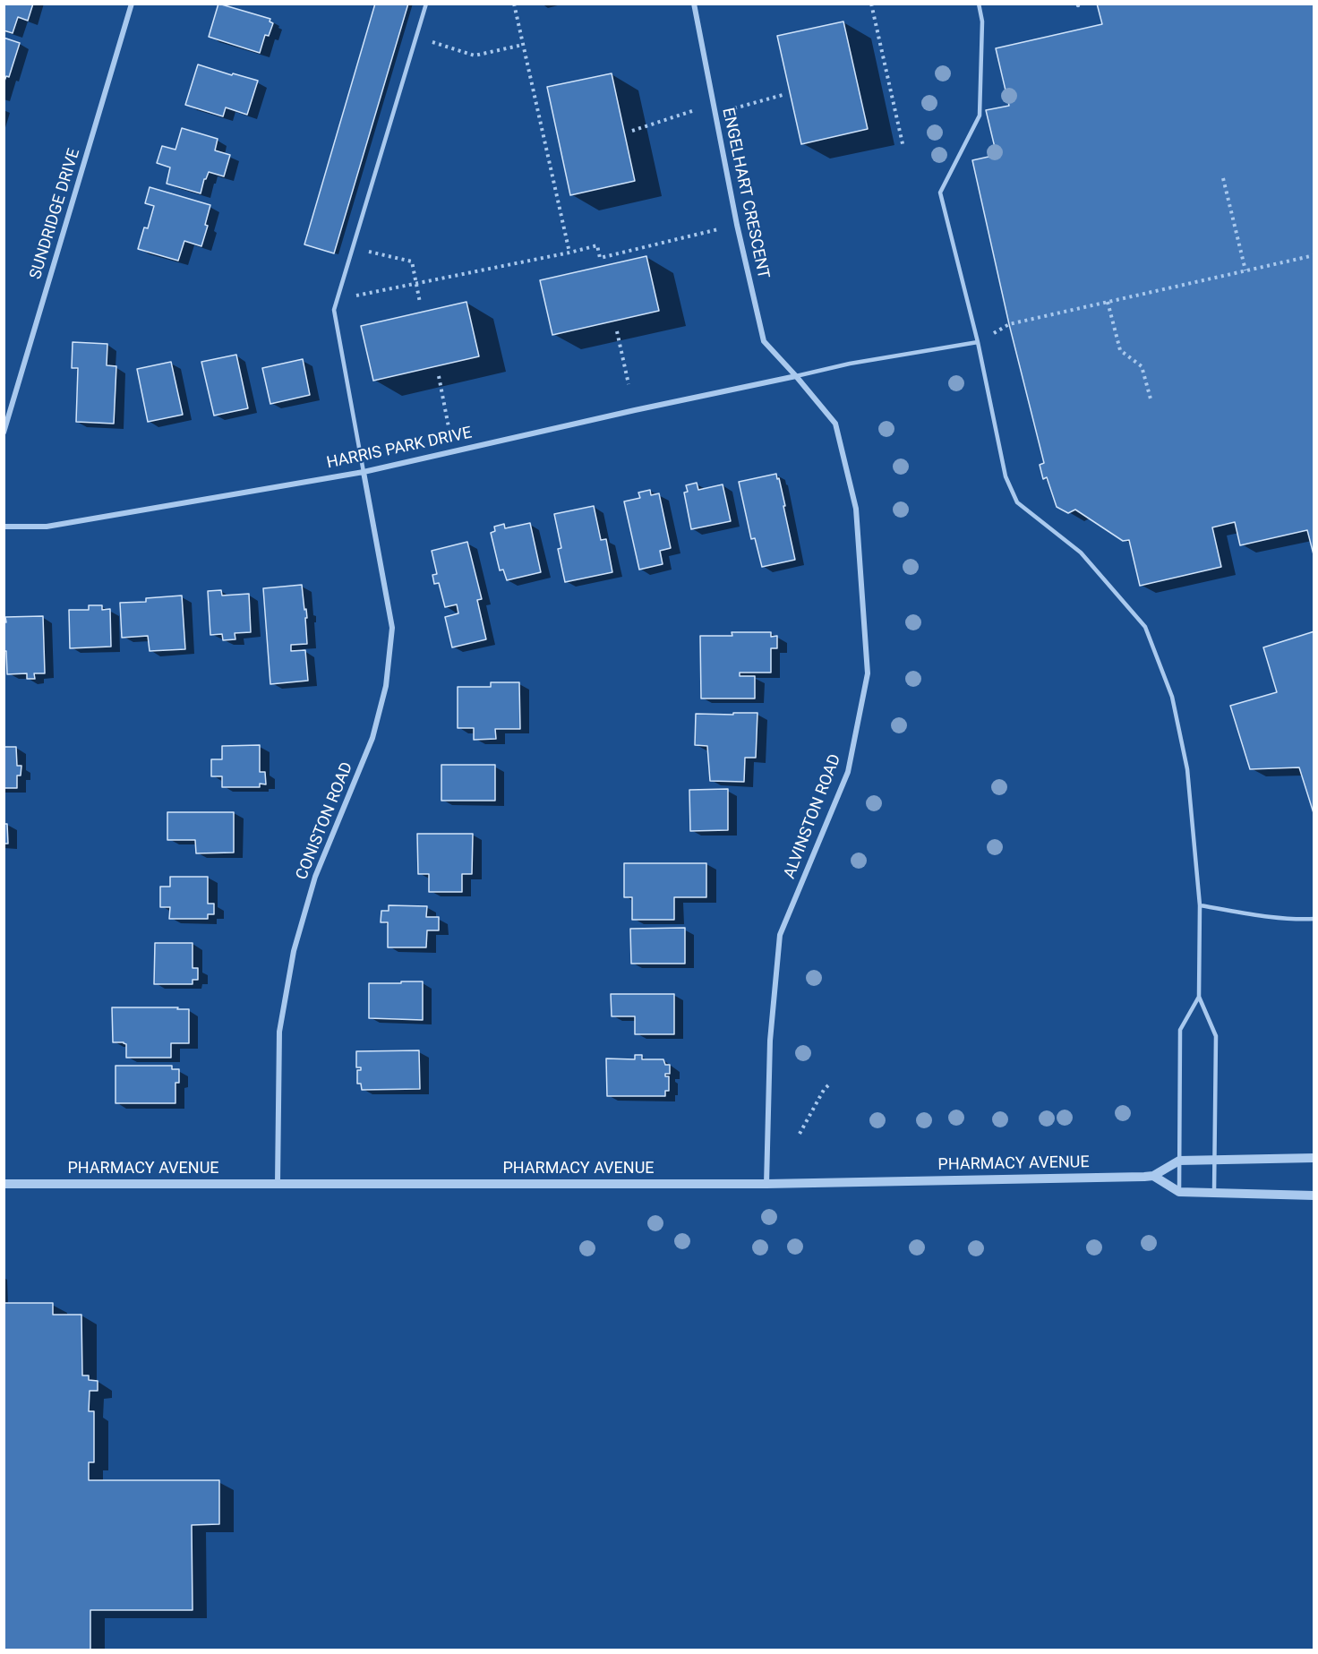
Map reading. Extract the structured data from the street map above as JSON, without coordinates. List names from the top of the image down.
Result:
{
  "streets": {
    "street": [
      "ENGELHART CRESCENT",
      "SUNDRIDGE DRIVE",
      "HARRIS PARK DRIVE",
      "ALVINSTON ROAD",
      "CONISTON ROAD",
      "PHARMACY AVENUE"
    ]
  },
  "crossings": [
    ["ENGELHART CRESCENT", "HARRIS PARK DRIVE"],
    ["ENGELHART CRESCENT", "ALVINSTON ROAD"],
    ["HARRIS PARK DRIVE", "ALVINSTON ROAD"],
    ["HARRIS PARK DRIVE", "CONISTON ROAD"],
    ["ALVINSTON ROAD", "PHARMACY AVENUE"],
    ["CONISTON ROAD", "PHARMACY AVENUE"]
  ]
}
